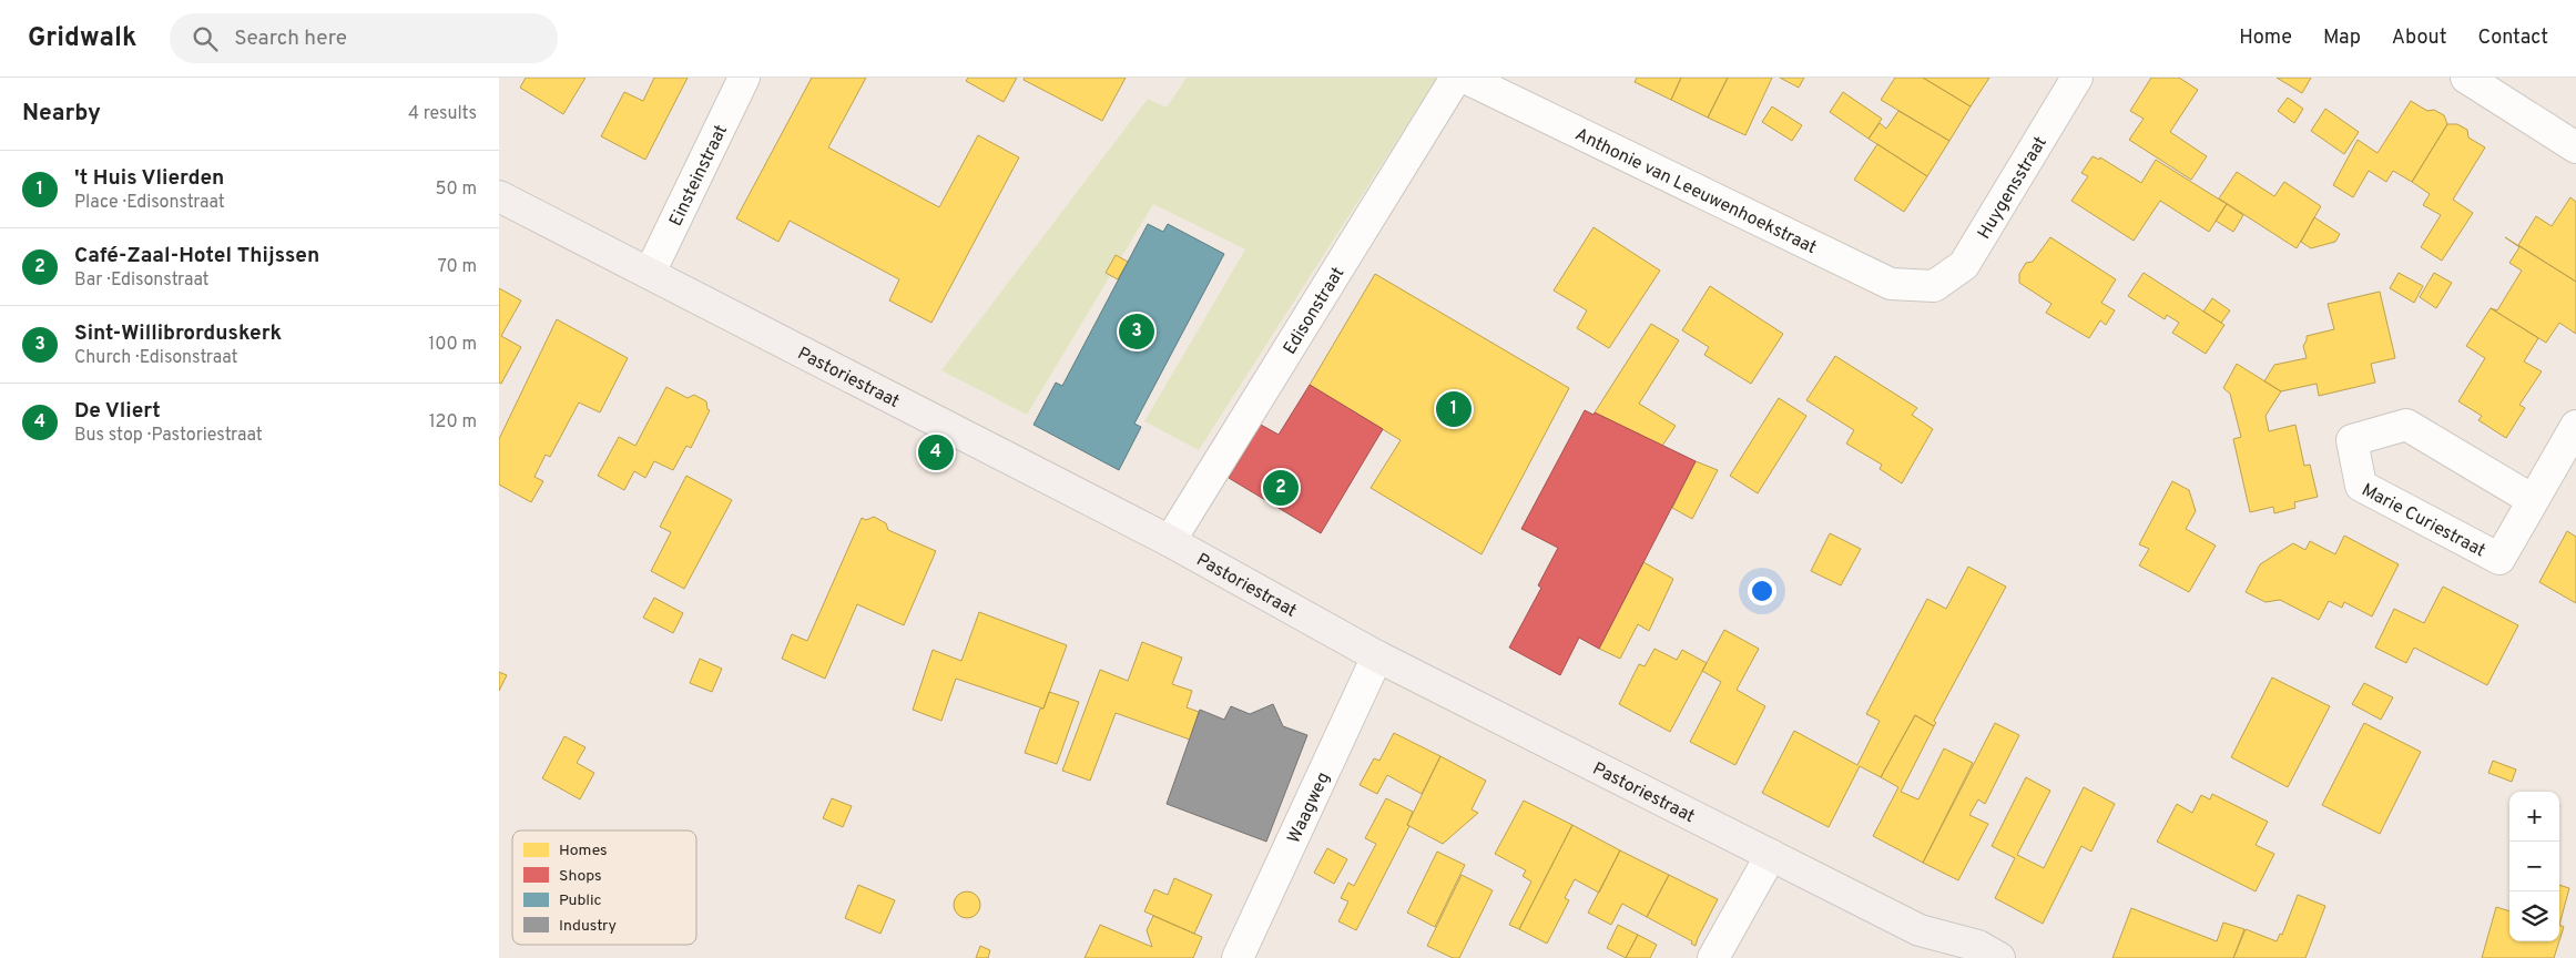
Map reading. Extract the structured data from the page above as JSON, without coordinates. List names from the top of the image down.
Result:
{
  "streets": {
    "street": [
      "Einsteinstraat",
      "Huygensstraat",
      "Anthonie van Leeuwenhoekstraat",
      "Edisonstraat",
      "Pastoriestraat",
      "Marie Curiestraat",
      "Waagweg"
    ]
  },
  "crossings": [
    ["Einsteinstraat", "Pastoriestraat"],
    ["Huygensstraat", "Anthonie van Leeuwenhoekstraat"],
    ["Edisonstraat", "Pastoriestraat"],
    ["Pastoriestraat", "Waagweg"]
  ],
  "legend": [
    "Homes",
    "Shops",
    "Public",
    "Industry"
  ],
  "page": {
    "header": "Gridwalk",
    "search": "Search here",
    "nav": [
      "Home",
      "Map",
      "About",
      "Contact"
    ],
    "heading": ["Nearby", "4 results"],
    "list": [
      {
        "mark": "1",
        "name": "'t Huis Vlierden",
        "note": "Place · Edisonstraat",
        "value": "50 m"
      },
      {
        "mark": "2",
        "name": "Café-Zaal-Hotel Thijssen",
        "note": "Bar · Edisonstraat",
        "value": "70 m"
      },
      {
        "mark": "3",
        "name": "Sint-Willibrorduskerk",
        "note": "Church · Edisonstraat",
        "value": "100 m"
      },
      {
        "mark": "4",
        "name": "De Vliert",
        "note": "Bus stop · Pastoriestraat",
        "value": "120 m"
      }
    ],
    "pins": [
      "3",
      "1",
      "4",
      "2"
    ],
    "map_buttons": ["+", "−"]
  }
}
